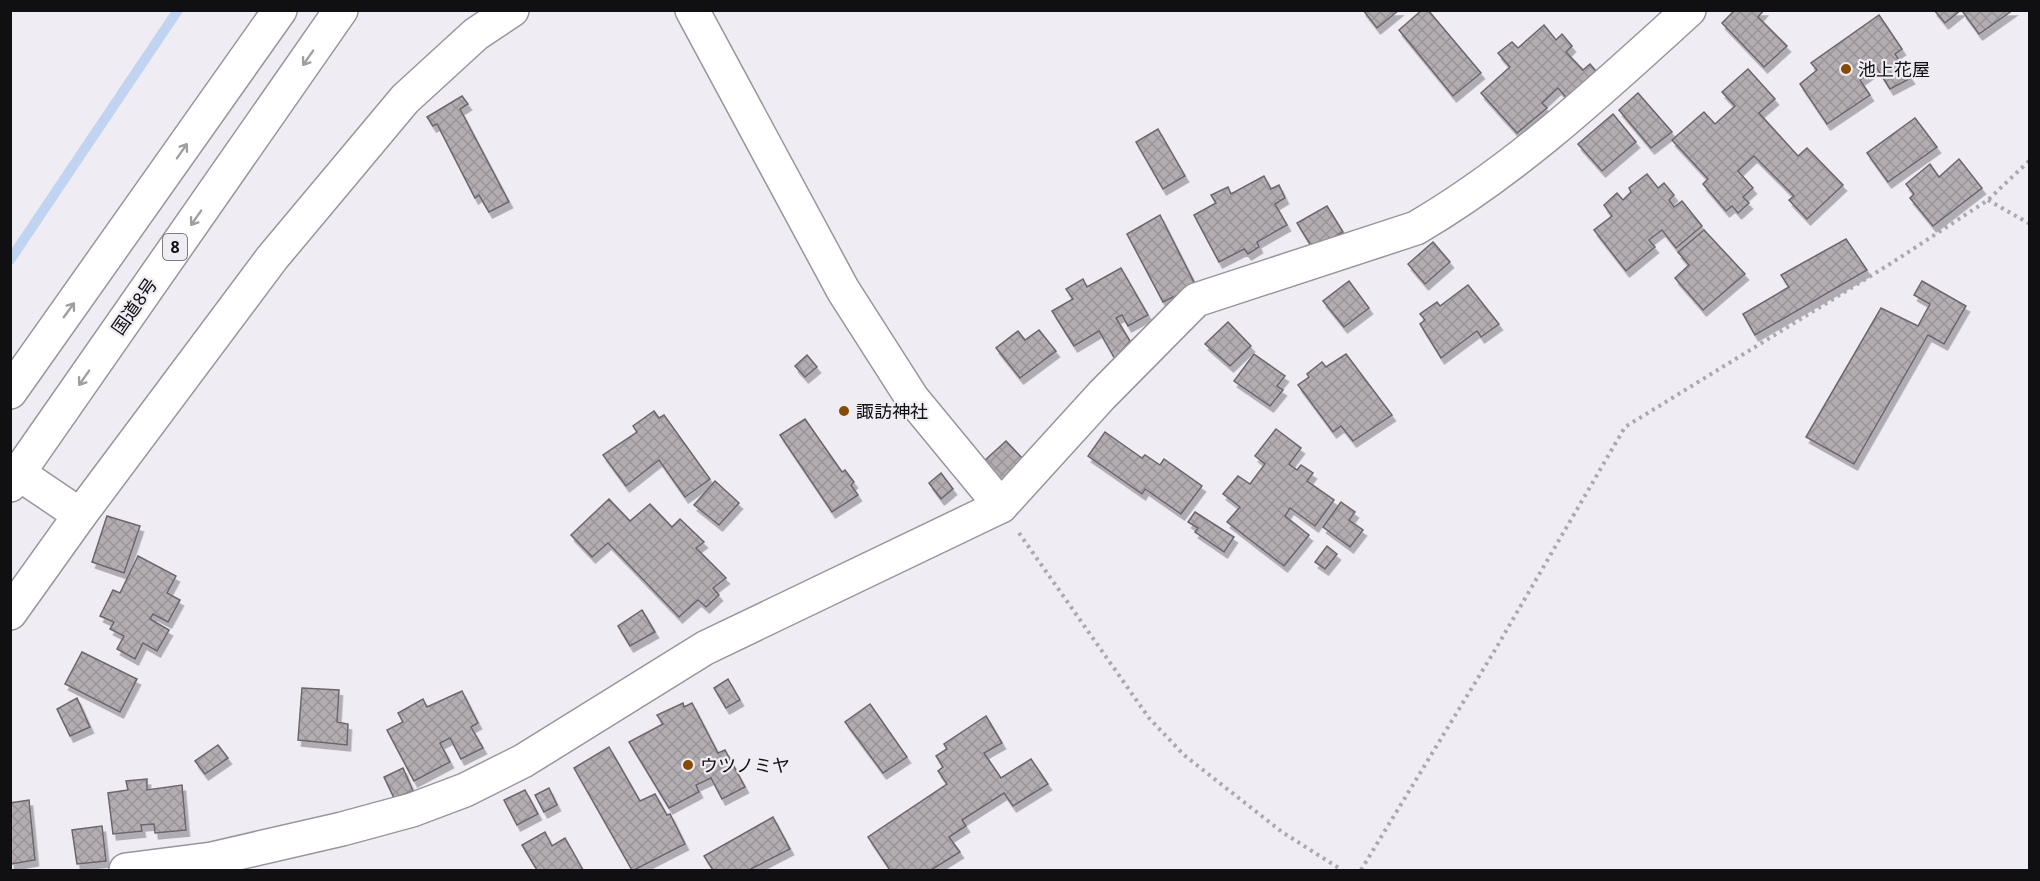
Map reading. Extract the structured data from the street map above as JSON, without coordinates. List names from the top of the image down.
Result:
{
  "streets": {
    "main road": ["8", "国道8号"]
  },
  "places": ["池上花屋", "諏訪神社", "ウツノミヤ"]
}
